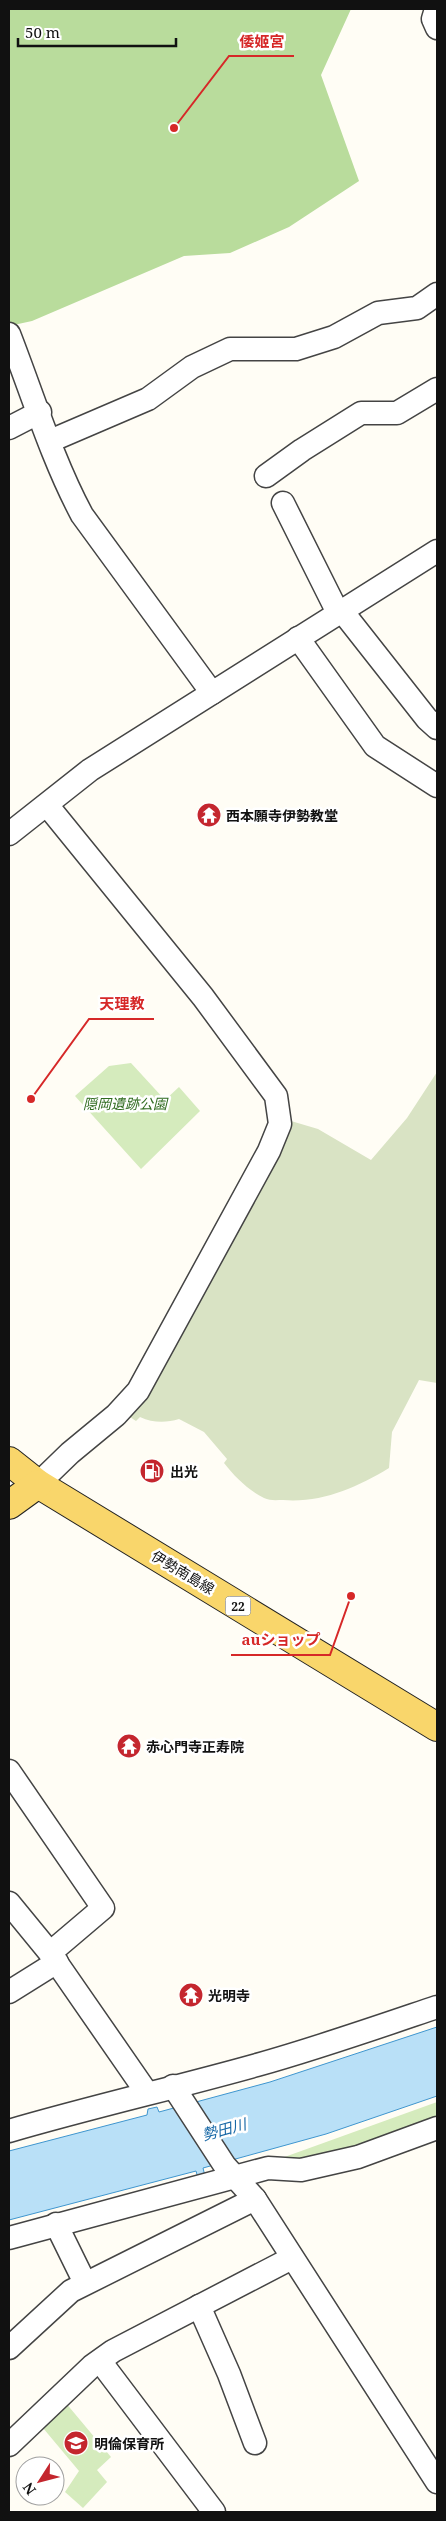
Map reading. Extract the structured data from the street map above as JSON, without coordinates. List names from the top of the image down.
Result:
{
  "streets": {
    "main road": ["伊勢南島線", "22"]
  },
  "water": ["勢田川"],
  "parks": ["隠岡遺跡公園"],
  "places": {
    "other": ["倭姬宮", "天理教", "auショップ"],
    "temple": ["西本願寺伊勢教堂", "赤心門寺正寿院", "光明寺"],
    "fuel station": ["出光"],
    "school or university": ["明倫保育所"]
  },
  "scale_bar": "50 m",
  "north": "bottom left"
}
